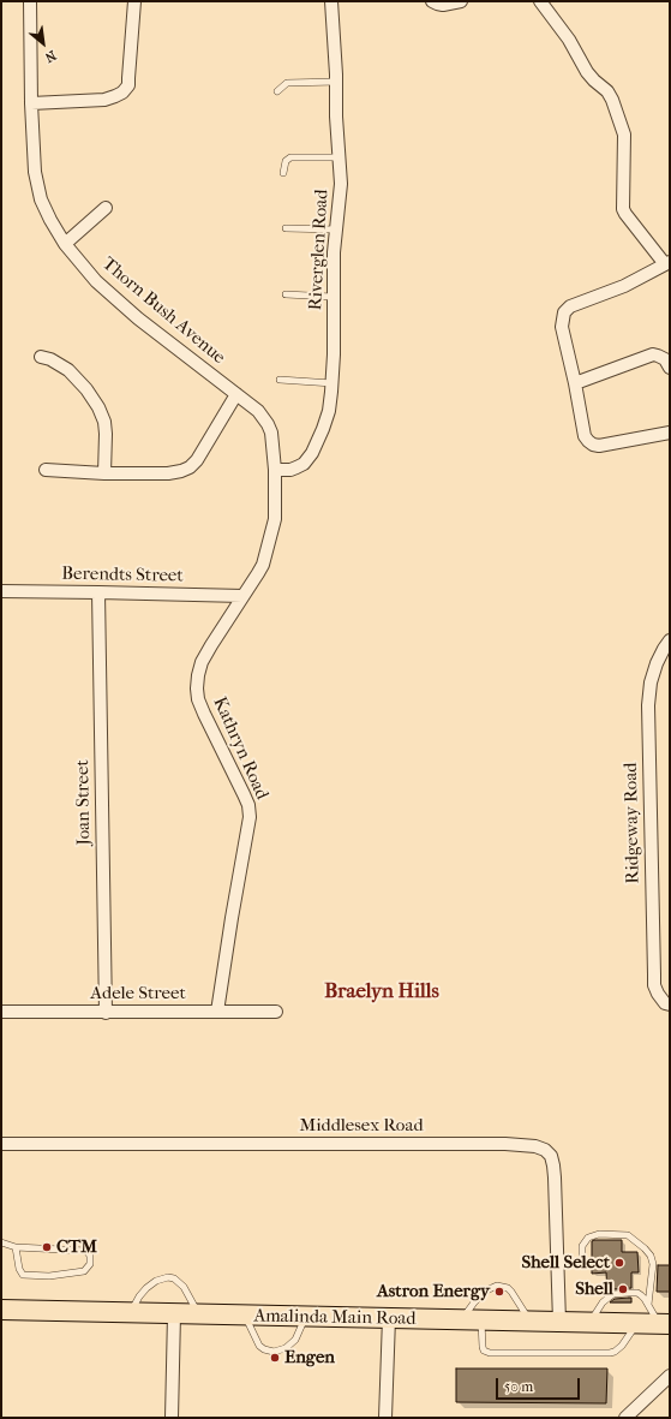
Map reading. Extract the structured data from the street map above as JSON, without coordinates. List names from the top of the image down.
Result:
{
  "streets": {
    "main road": ["Amalinda Main Road"],
    "street": [
      "Riverglen Road",
      "Thorn Bush Avenue",
      "Berendts Street",
      "Kathryn Road",
      "Joan Street",
      "Ridgeway Road",
      "Adele Street",
      "Middlesex Road"
    ]
  },
  "crossings": [
    ["Riverglen Road", "Thorn Bush Avenue"],
    ["Riverglen Road", "Kathryn Road"],
    ["Thorn Bush Avenue", "Kathryn Road"],
    ["Berendts Street", "Kathryn Road"],
    ["Berendts Street", "Joan Street"],
    ["Kathryn Road", "Adele Street"],
    ["Joan Street", "Adele Street"],
    ["Middlesex Road", "Amalinda Main Road"]
  ],
  "districts": ["Braelyn Hills"],
  "places": [
    "CTM",
    "Shell Select",
    "Shell",
    "Astron Energy",
    "Engen"
  ],
  "scale_bar": "50 m",
  "north": "bottom right"
}
